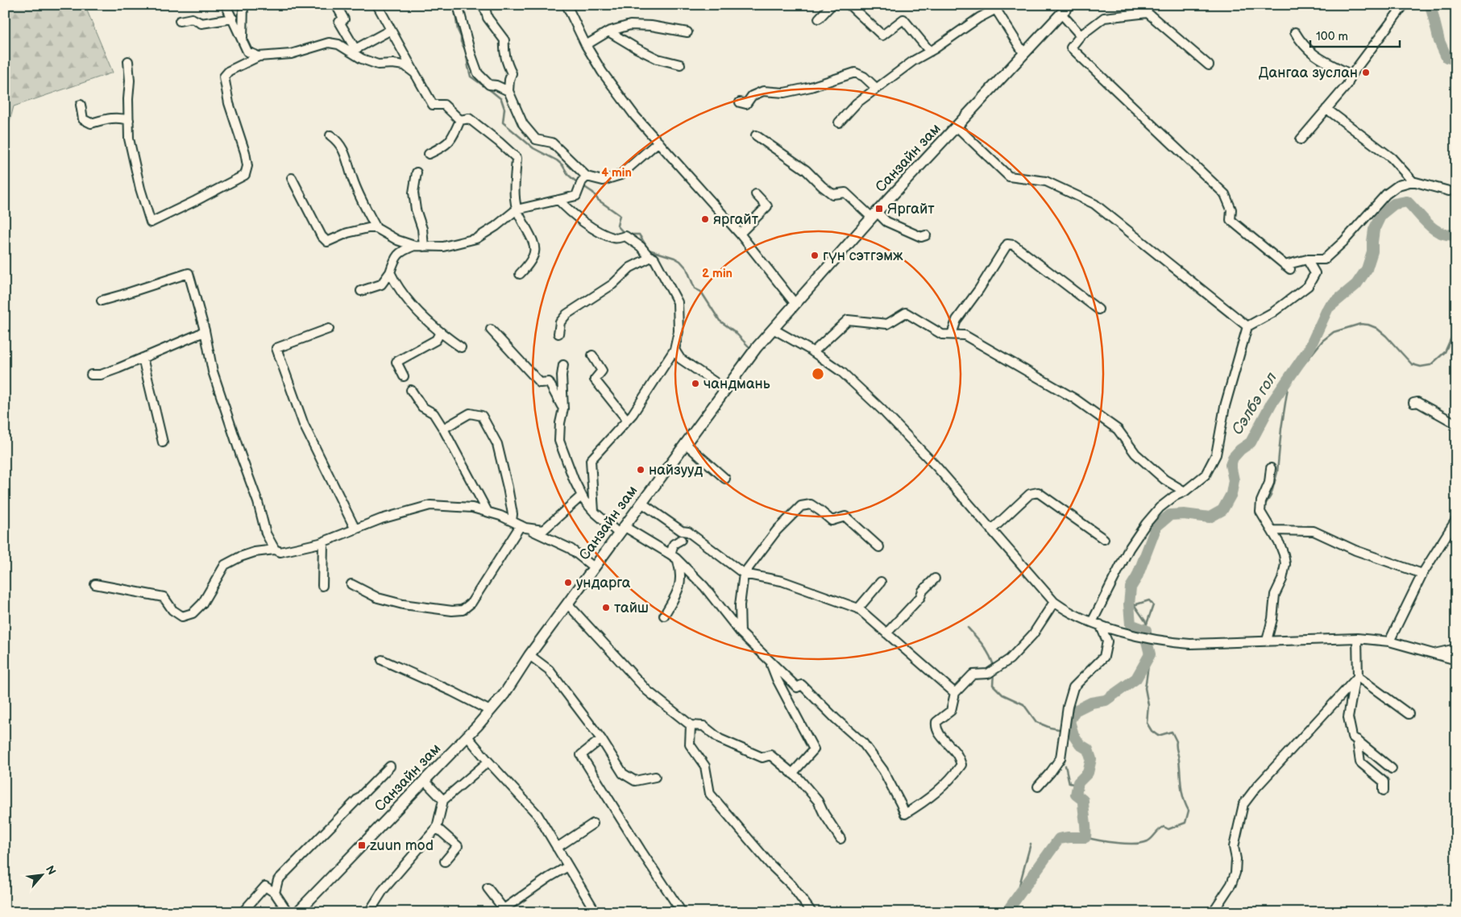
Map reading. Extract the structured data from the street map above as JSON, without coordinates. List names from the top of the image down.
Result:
{
  "streets": {
    "main road": ["Санзайн зам"]
  },
  "water": ["Сэлбэ гол"],
  "places": {
    "other": [
      "Дангаа зуслан",
      "яргайт",
      "гүн сэтгэмж",
      "чандмань",
      "найзууд",
      "ундарга",
      "тайш"
    ],
    "transit": ["Яргайт", "zuun mod"]
  },
  "scale_bar": "100 m",
  "north": "top right",
  "rings": ["4 min", "2 min"]
}
